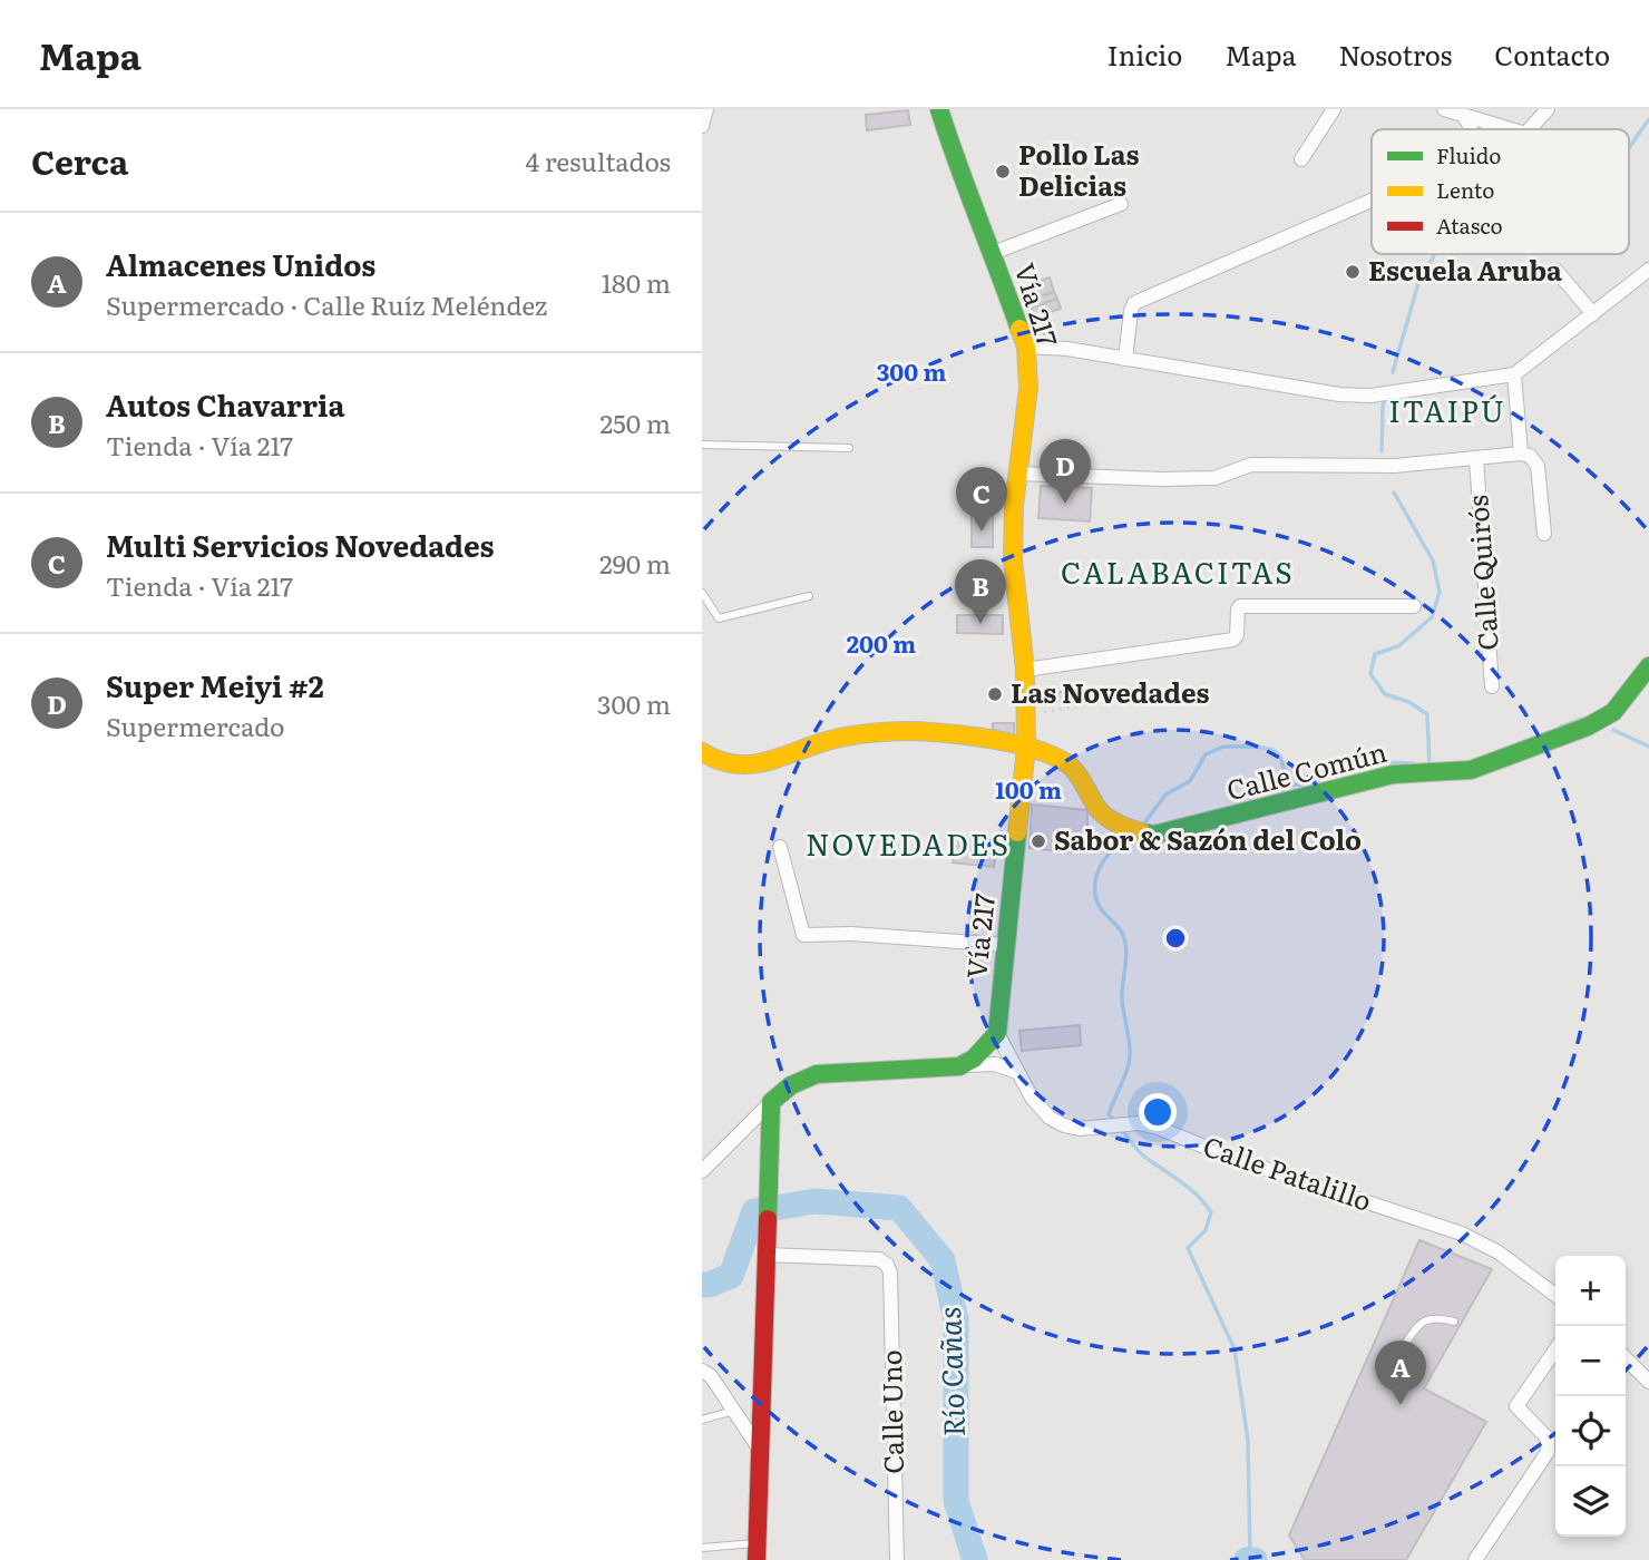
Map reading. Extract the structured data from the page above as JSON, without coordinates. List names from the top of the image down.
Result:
{
  "streets": {
    "main road": ["Vía 217", "Calle Común"],
    "street": ["Calle Quirós", "Calle Patalillo", "Calle Uno"]
  },
  "crossings": [
    ["Vía 217", "Calle Común"],
    ["Vía 217", "Calle Patalillo"]
  ],
  "districts": ["ITAIPÚ", "CALABACITAS", "NOVEDADES"],
  "water": ["Río Cañas"],
  "places": [
    "Pollo Las Delicias",
    "Escuela Aruba",
    "Las Novedades",
    "Sabor & Sazón del Colo"
  ],
  "legend": ["Fluido", "Lento", "Atasco"],
  "page": {
    "header": "Mapa",
    "nav": [
      "Inicio",
      "Mapa",
      "Nosotros",
      "Contacto"
    ],
    "heading": ["Cerca", "4 resultados"],
    "list": [
      {
        "mark": "A",
        "name": "Almacenes Unidos",
        "note": "Supermercado · Calle Ruíz Meléndez",
        "value": "180 m"
      },
      {
        "mark": "B",
        "name": "Autos Chavarria",
        "note": "Tienda · Vía 217",
        "value": "250 m"
      },
      {
        "mark": "C",
        "name": "Multi Servicios Novedades",
        "note": "Tienda · Vía 217",
        "value": "290 m"
      },
      {
        "mark": "D",
        "name": "Super Meiyi #2",
        "note": "Supermercado",
        "value": "300 m"
      }
    ],
    "pins": [
      "D",
      "C",
      "B",
      "A"
    ],
    "map_buttons": ["+", "−"]
  },
  "rings": ["300 m", "200 m", "100 m"]
}
